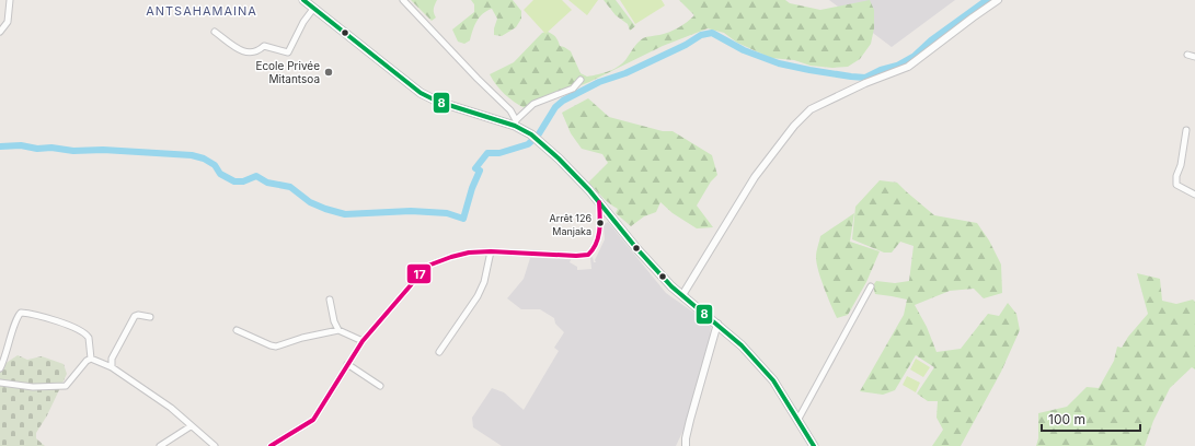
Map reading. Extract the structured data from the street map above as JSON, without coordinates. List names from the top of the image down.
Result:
{
  "districts": ["ANTSAHAMAINA"],
  "places": ["Ecole Privée Mitantsoa", "Arrêt 126 Manjaka"],
  "lines": ["transit line 8", "transit line 17"],
  "scale_bar": "100 m"
}
